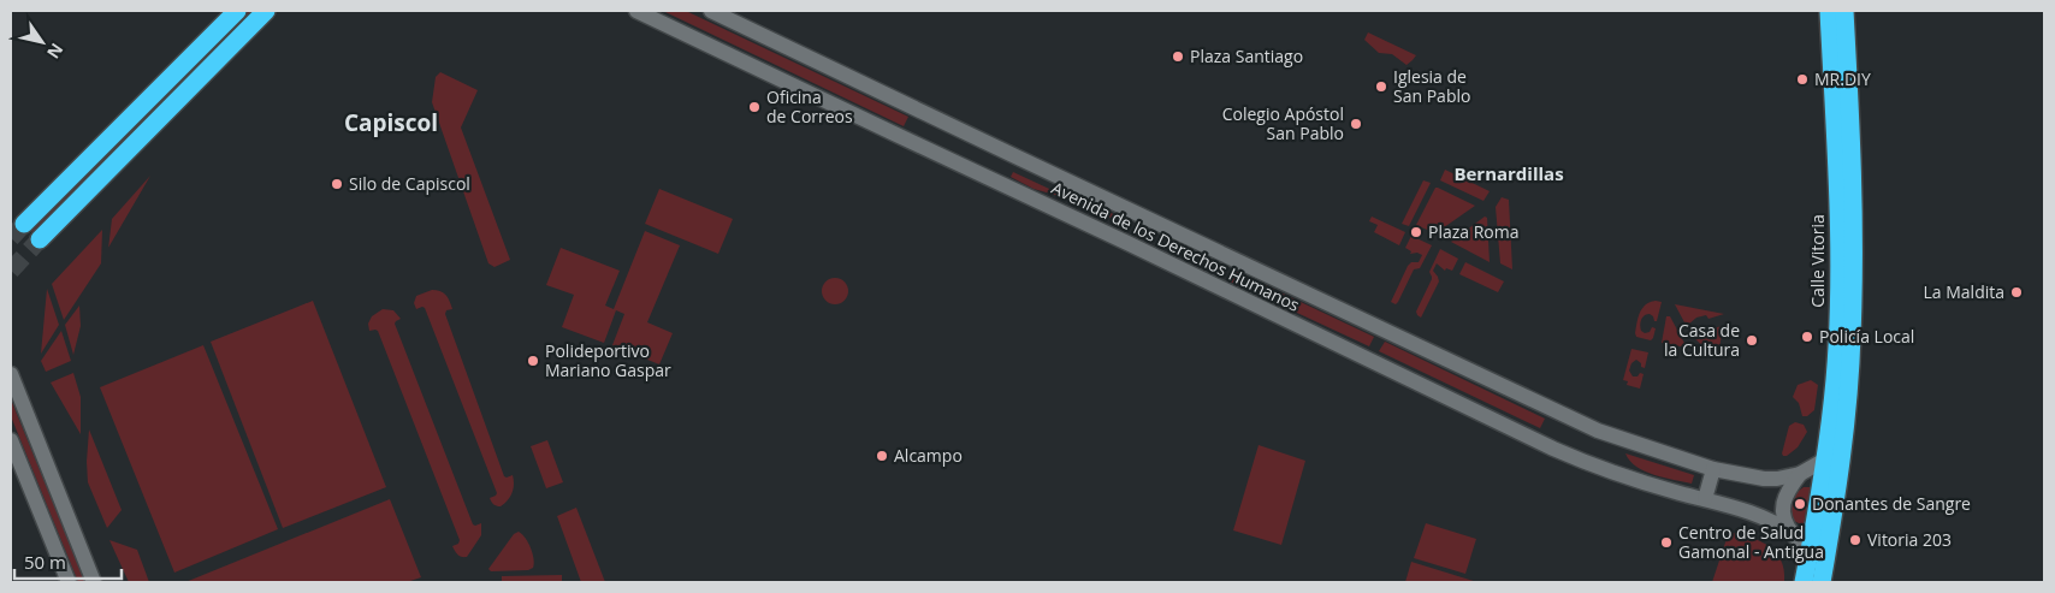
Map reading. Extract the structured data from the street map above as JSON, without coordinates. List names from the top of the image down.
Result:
{
  "streets": {
    "highway": ["Calle Vitoria"],
    "street": ["Avenida de los Derechos Humanos"]
  },
  "crossings": [
    ["Avenida de los Derechos Humanos", "Calle Vitoria"]
  ],
  "districts": ["Capiscol", "Bernardillas"],
  "places": [
    "Plaza Santiago",
    "MR.DIY",
    "Iglesia de San Pablo",
    "Oficina de Correos",
    "Colegio Apóstol San Pablo",
    "Silo de Capiscol",
    "Plaza Roma",
    "La Maldita",
    "Policía Local",
    "Casa de la Cultura",
    "Polideportivo Mariano Gaspar",
    "Alcampo",
    "Donantes de Sangre",
    "Vitoria 203",
    "Centro de Salud Gamonal - Antigua"
  ],
  "scale_bar": "50 m",
  "north": "bottom right"
}
